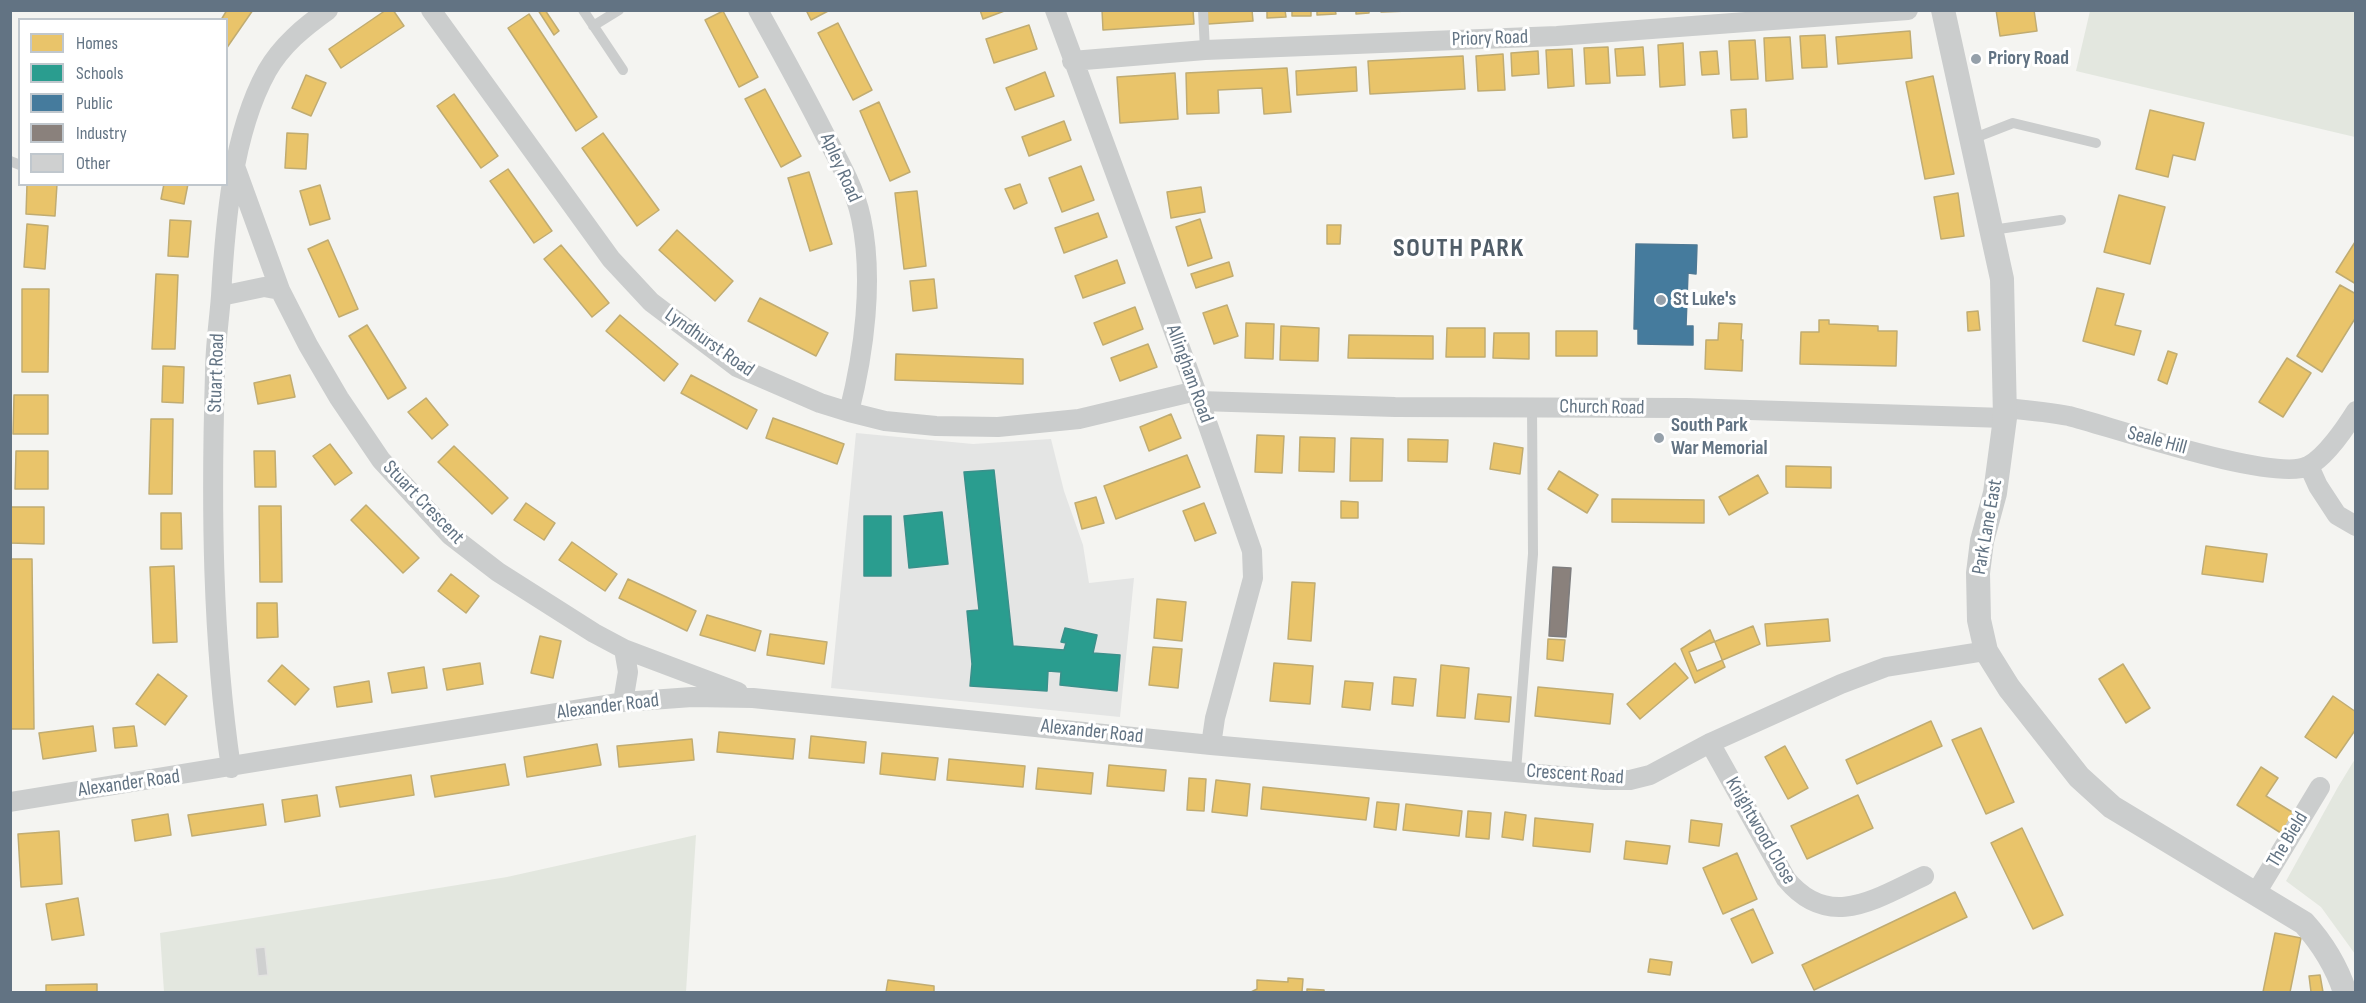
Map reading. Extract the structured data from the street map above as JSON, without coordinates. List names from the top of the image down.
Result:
{
  "streets": {
    "street": [
      "Priory Road",
      "Apley Road",
      "Lyndhurst Road",
      "Stuart Road",
      "Allingham Road",
      "Church Road",
      "Seale Hill",
      "Stuart Crescent",
      "Park Lane East",
      "Alexander Road",
      "Crescent Road",
      "Knightwood Close",
      "The Bield"
    ]
  },
  "crossings": [
    ["Priory Road", "Allingham Road"],
    ["Apley Road", "Lyndhurst Road"],
    ["Lyndhurst Road", "Allingham Road"],
    ["Lyndhurst Road", "Church Road"],
    ["Stuart Road", "Stuart Crescent"],
    ["Stuart Road", "Alexander Road"],
    ["Allingham Road", "Church Road"],
    ["Allingham Road", "Alexander Road"],
    ["Allingham Road", "Crescent Road"],
    ["Church Road", "Seale Hill"],
    ["Church Road", "Park Lane East"],
    ["Seale Hill", "Park Lane East"],
    ["Stuart Crescent", "Alexander Road"],
    ["Park Lane East", "Crescent Road"],
    ["Park Lane East", "The Bield"],
    ["Alexander Road", "Crescent Road"],
    ["Crescent Road", "Knightwood Close"]
  ],
  "districts": ["SOUTH PARK"],
  "places": ["Priory Road", "St Luke's", "South Park War Memorial"],
  "legend": [
    "Homes",
    "Schools",
    "Public",
    "Industry",
    "Other"
  ]
}
